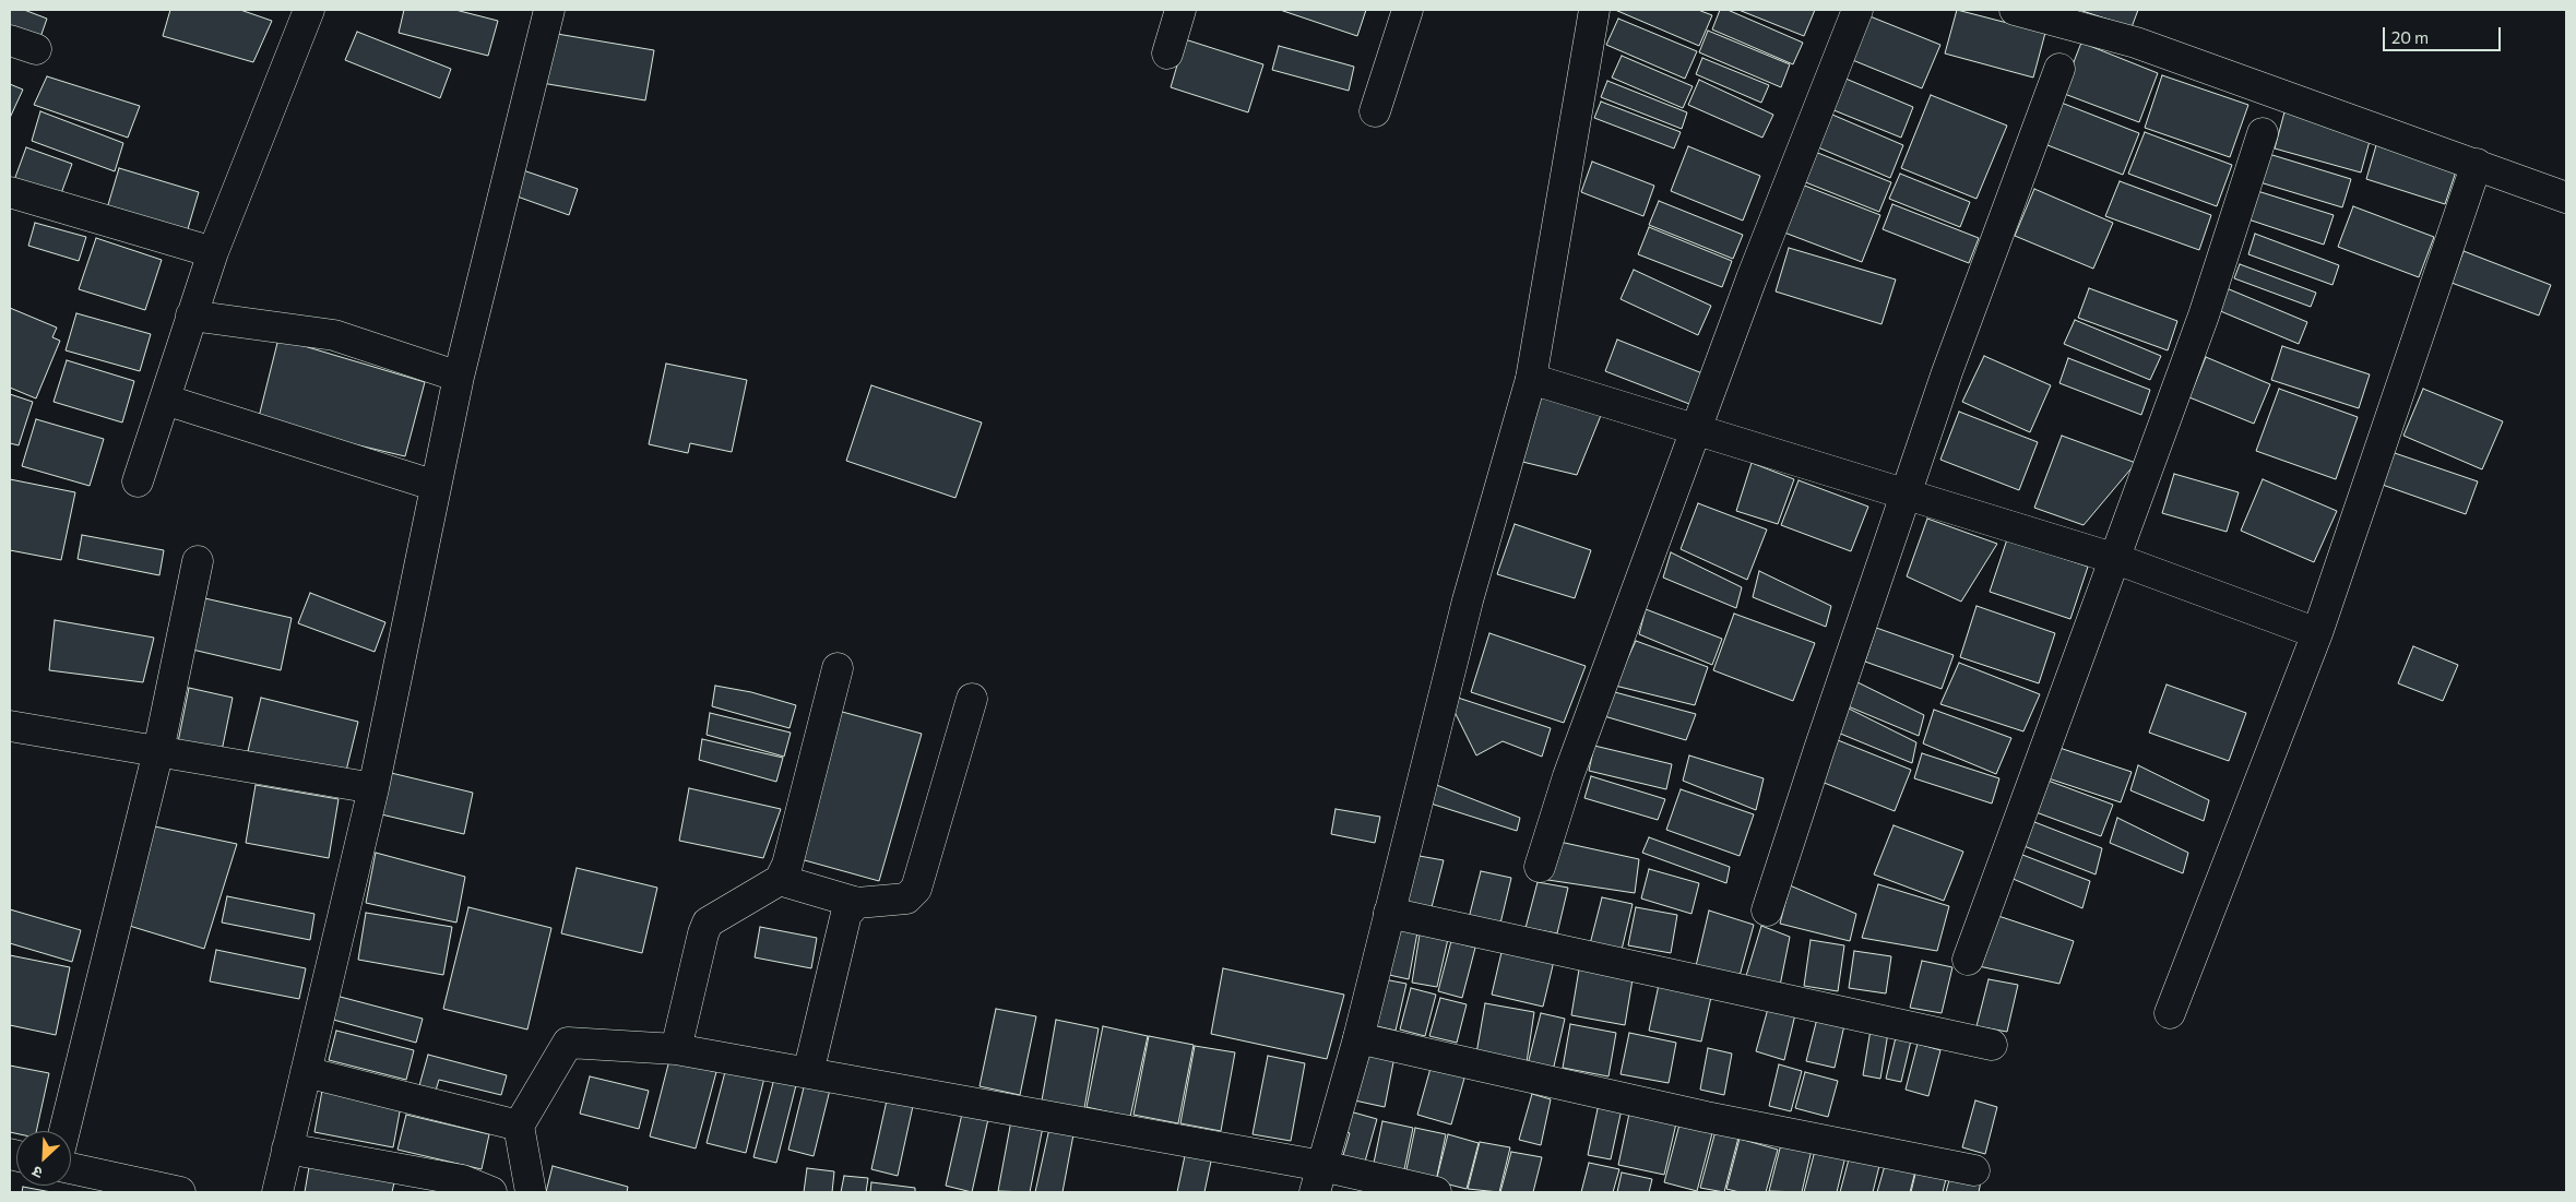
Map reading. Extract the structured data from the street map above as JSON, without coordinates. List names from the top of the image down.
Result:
{
  "scale_bar": "20 m",
  "north": "bottom left"
}
